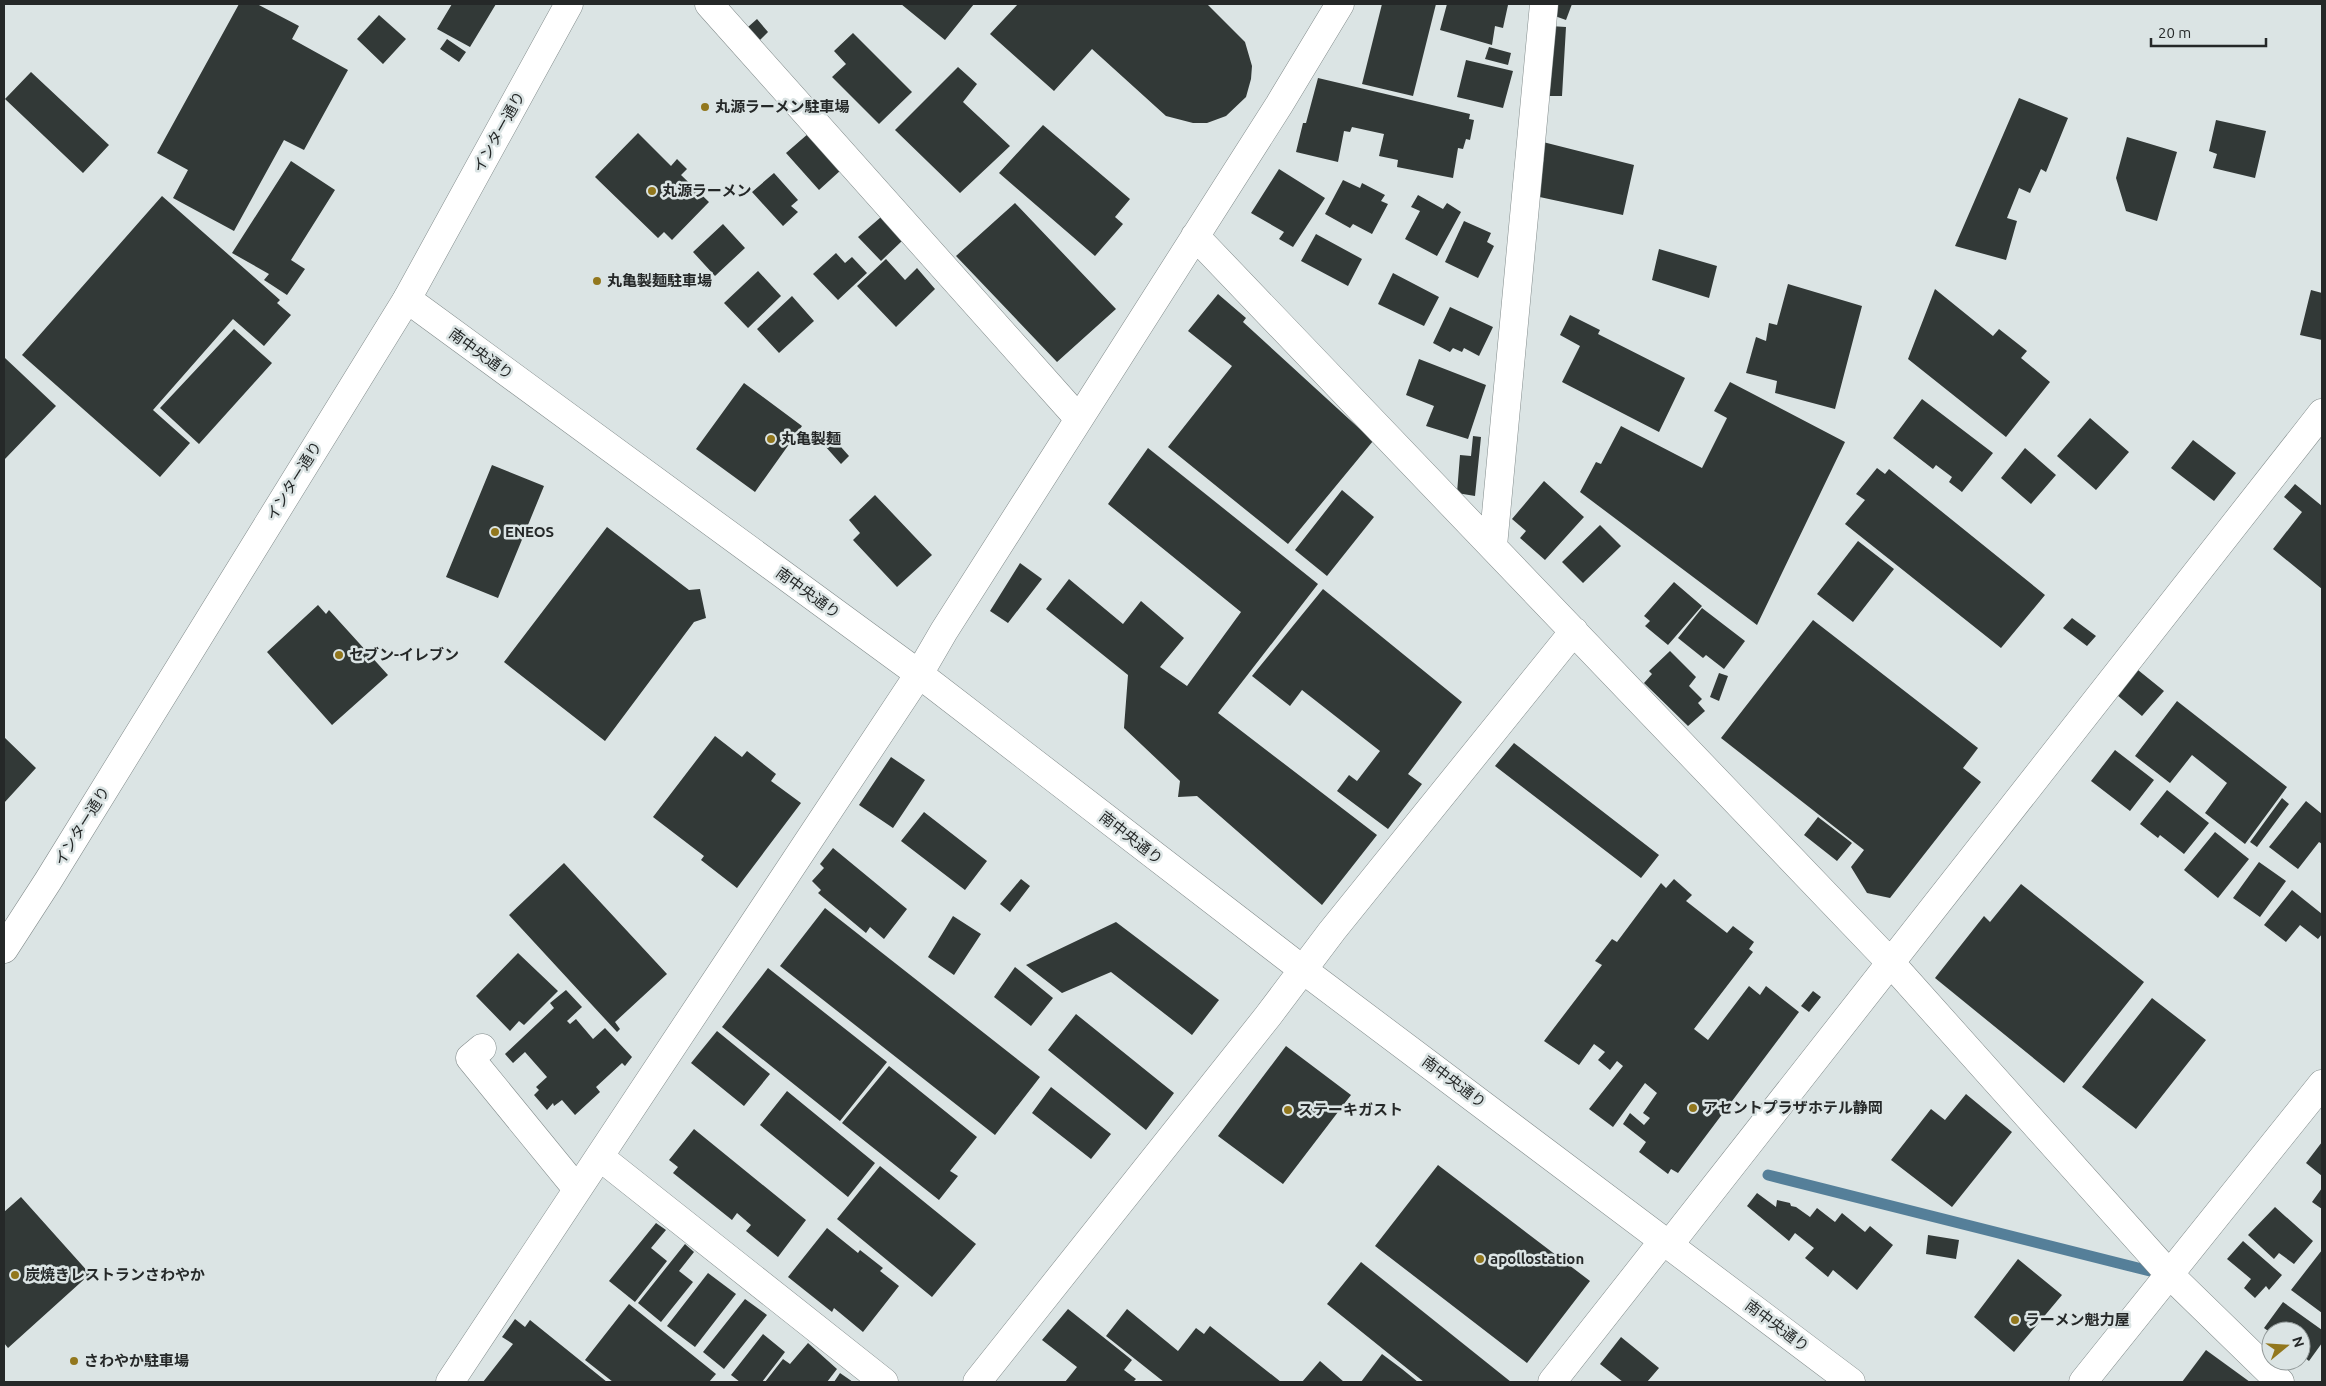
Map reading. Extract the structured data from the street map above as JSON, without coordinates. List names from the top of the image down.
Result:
{
  "streets": {
    "street": ["インター通り", "南中央通り"]
  },
  "crossings": [
    ["インター通り", "南中央通り"]
  ],
  "places": [
    "丸源ラーメン駐車場",
    "丸源ラーメン",
    "丸亀製麺駐車場",
    "丸亀製麺",
    "ENEOS",
    "セブン-イレブン",
    "アセントプラザホテル静岡",
    "ステーキガスト",
    "apollostation",
    "炭焼きレストランさわやか",
    "ラーメン魁力屋",
    "さわやか駐車場"
  ],
  "scale_bar": "20 m",
  "north": "right"
}
